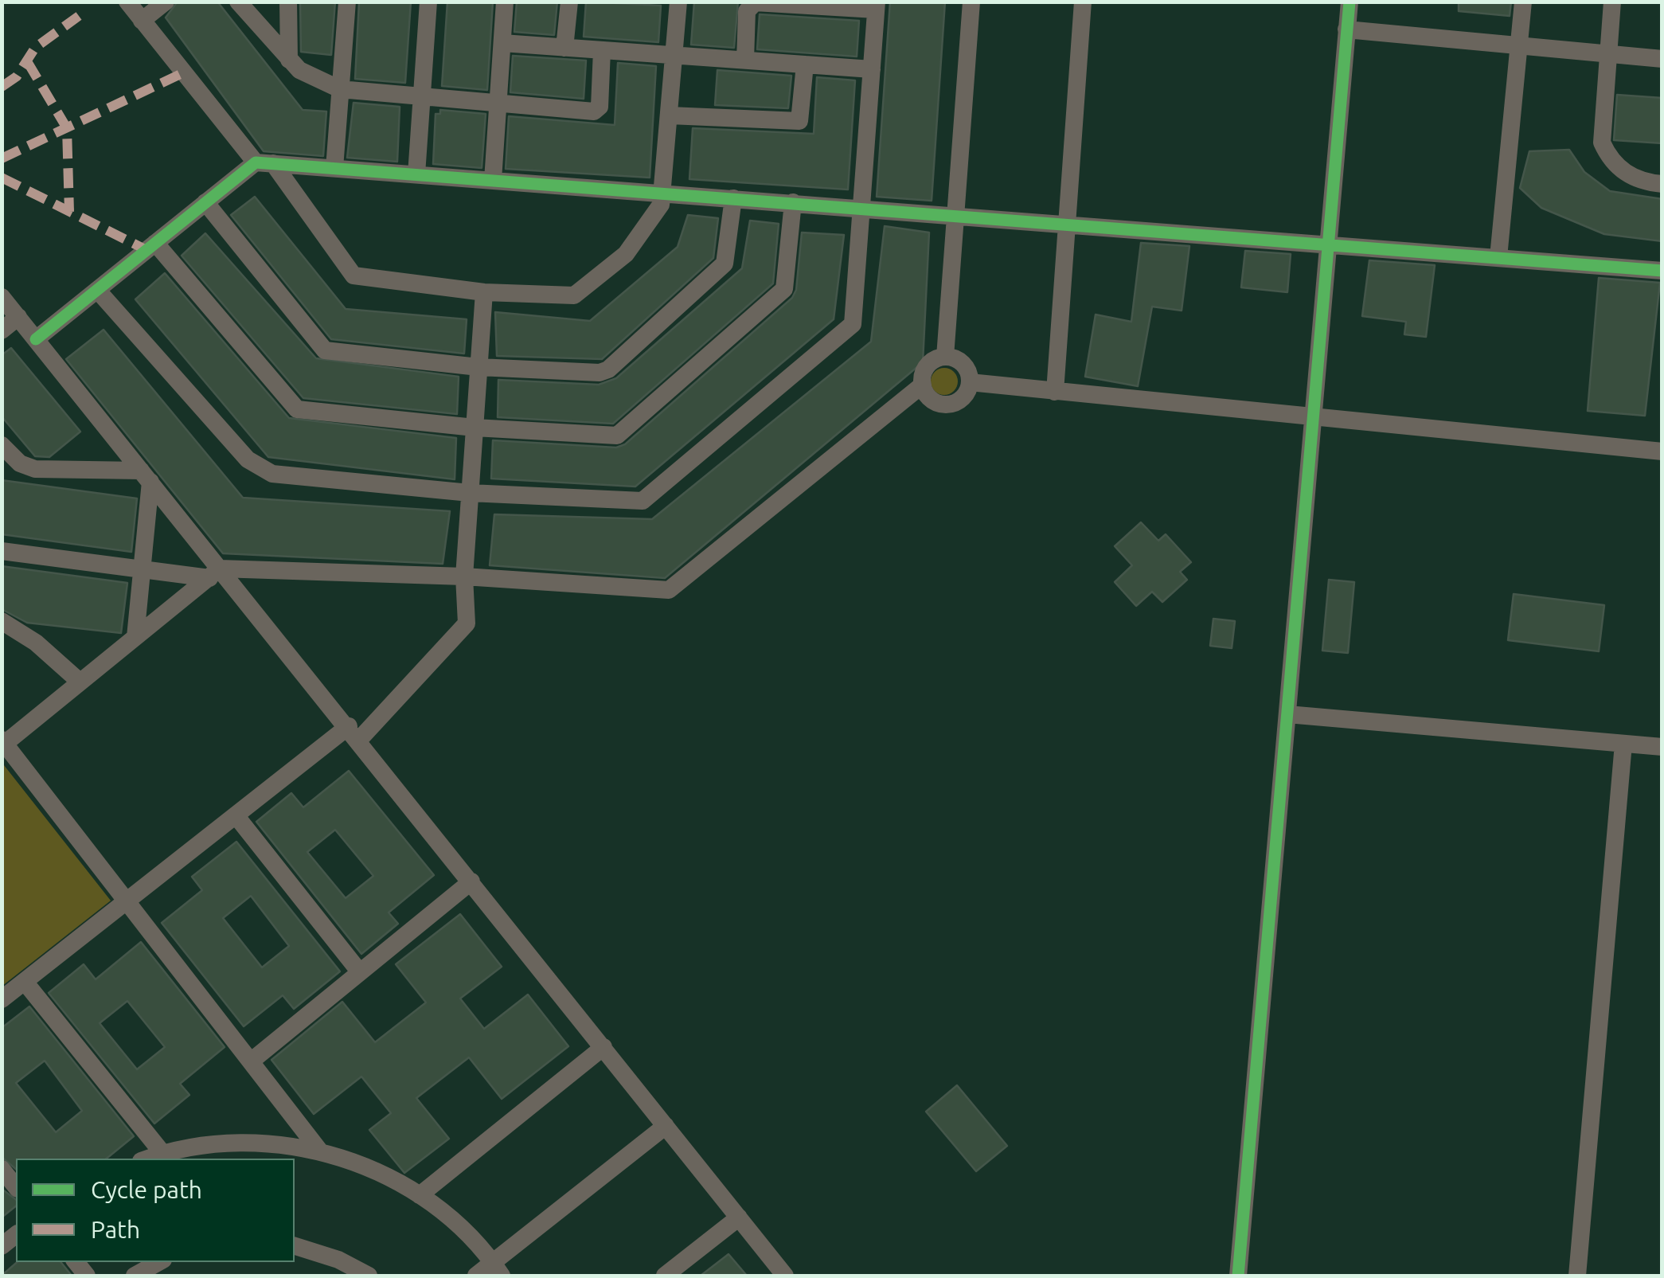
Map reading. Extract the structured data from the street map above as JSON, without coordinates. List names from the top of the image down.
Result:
{
  "legend": ["Cycle path", "Path"]
}
